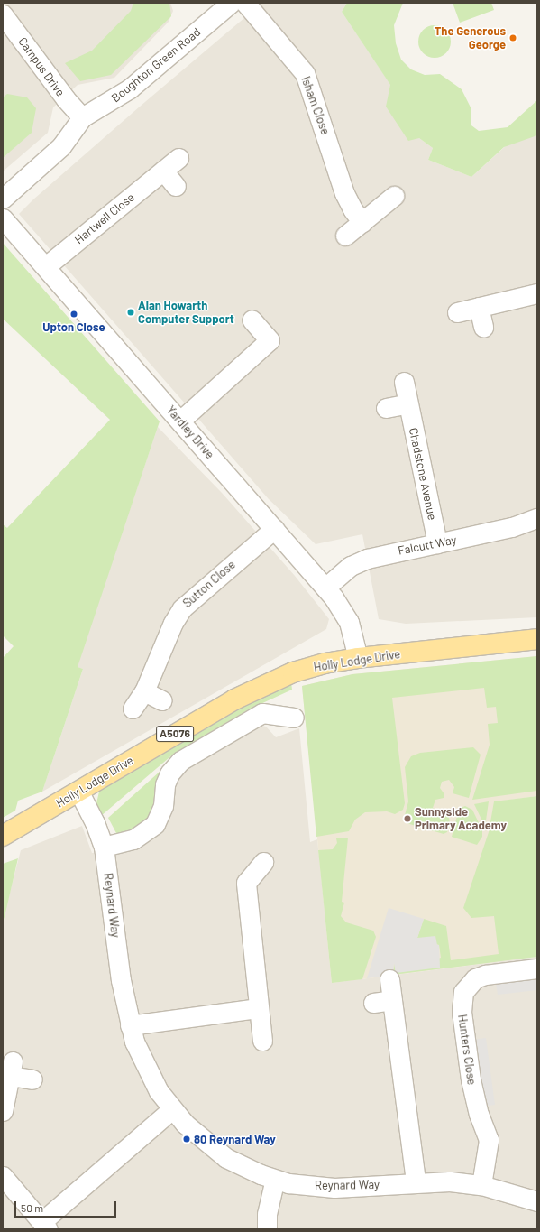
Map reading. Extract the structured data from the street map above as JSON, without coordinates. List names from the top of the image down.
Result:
{
  "streets": {
    "main road": ["Holly Lodge Drive", "A5076"],
    "street": [
      "Boughton Green Road",
      "Campus Drive",
      "Isham Close",
      "Hartwell Close",
      "Yardley Drive",
      "Chadstone Avenue",
      "Falcutt Way",
      "Sutton Close",
      "Reynard Way",
      "Hunters Close"
    ]
  },
  "crossings": [
    ["Boughton Green Road", "Campus Drive"],
    ["Hartwell Close", "Yardley Drive"],
    ["Yardley Drive", "Falcutt Way"],
    ["Yardley Drive", "Sutton Close"],
    ["Yardley Drive", "Holly Lodge Drive"],
    ["Chadstone Avenue", "Falcutt Way"],
    ["Holly Lodge Drive", "Reynard Way"],
    ["Reynard Way", "Hunters Close"]
  ],
  "places": [
    "The Generous George",
    "Alan Howarth Computer Support",
    "Upton Close",
    "Sunnyside Primary Academy",
    "80 Reynard Way"
  ],
  "scale_bar": "50 m"
}
